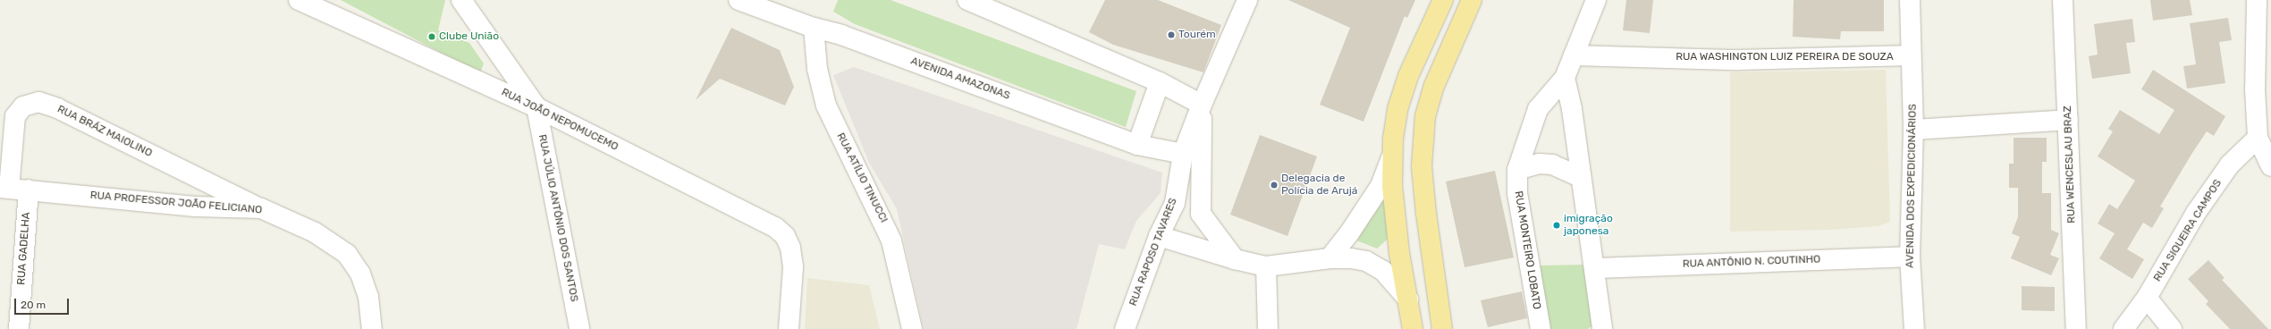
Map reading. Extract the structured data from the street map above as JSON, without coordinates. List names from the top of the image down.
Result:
{
  "streets": {
    "street": [
      "RUA WASHINGTON LUIZ PEREIRA DE SOUZA",
      "AVENIDA AMAZONAS",
      "RUA JOÃO NEPOMUCEMO",
      "RUA BRÁZ MAIOLINO",
      "RUA WENCESLAU BRAZ",
      "RUA ATÍLIO TINUCCI",
      "AVENIDA DOS EXPEDICIONÁRIOS",
      "RUA PROFESSOR JOÃO FELICIANO",
      "RUA JÚLIO ANTÔNIO DOS SANTOS",
      "RUA SIQUEIRA CAMPOS",
      "RUA GADELHA",
      "RUA MONTEIRO LOBATO",
      "RUA RAPOSO TAVARES",
      "RUA ANTÔNIO N. COUTINHO"
    ]
  },
  "crossings": [
    ["RUA WASHINGTON LUIZ PEREIRA DE SOUZA", "AVENIDA DOS EXPEDICIONÁRIOS"],
    ["RUA WASHINGTON LUIZ PEREIRA DE SOUZA", "RUA MONTEIRO LOBATO"],
    ["AVENIDA AMAZONAS", "RUA ATÍLIO TINUCCI"],
    ["AVENIDA AMAZONAS", "RUA RAPOSO TAVARES"],
    ["RUA JOÃO NEPOMUCEMO", "RUA JÚLIO ANTÔNIO DOS SANTOS"],
    ["RUA BRÁZ MAIOLINO", "RUA PROFESSOR JOÃO FELICIANO"],
    ["AVENIDA DOS EXPEDICIONÁRIOS", "RUA ANTÔNIO N. COUTINHO"],
    ["RUA PROFESSOR JOÃO FELICIANO", "RUA GADELHA"]
  ],
  "places": [
    "Tourém",
    "Clube União",
    "Delegacia de Polícia de Arujá",
    "imigração japonesa"
  ],
  "scale_bar": "20 m"
}
